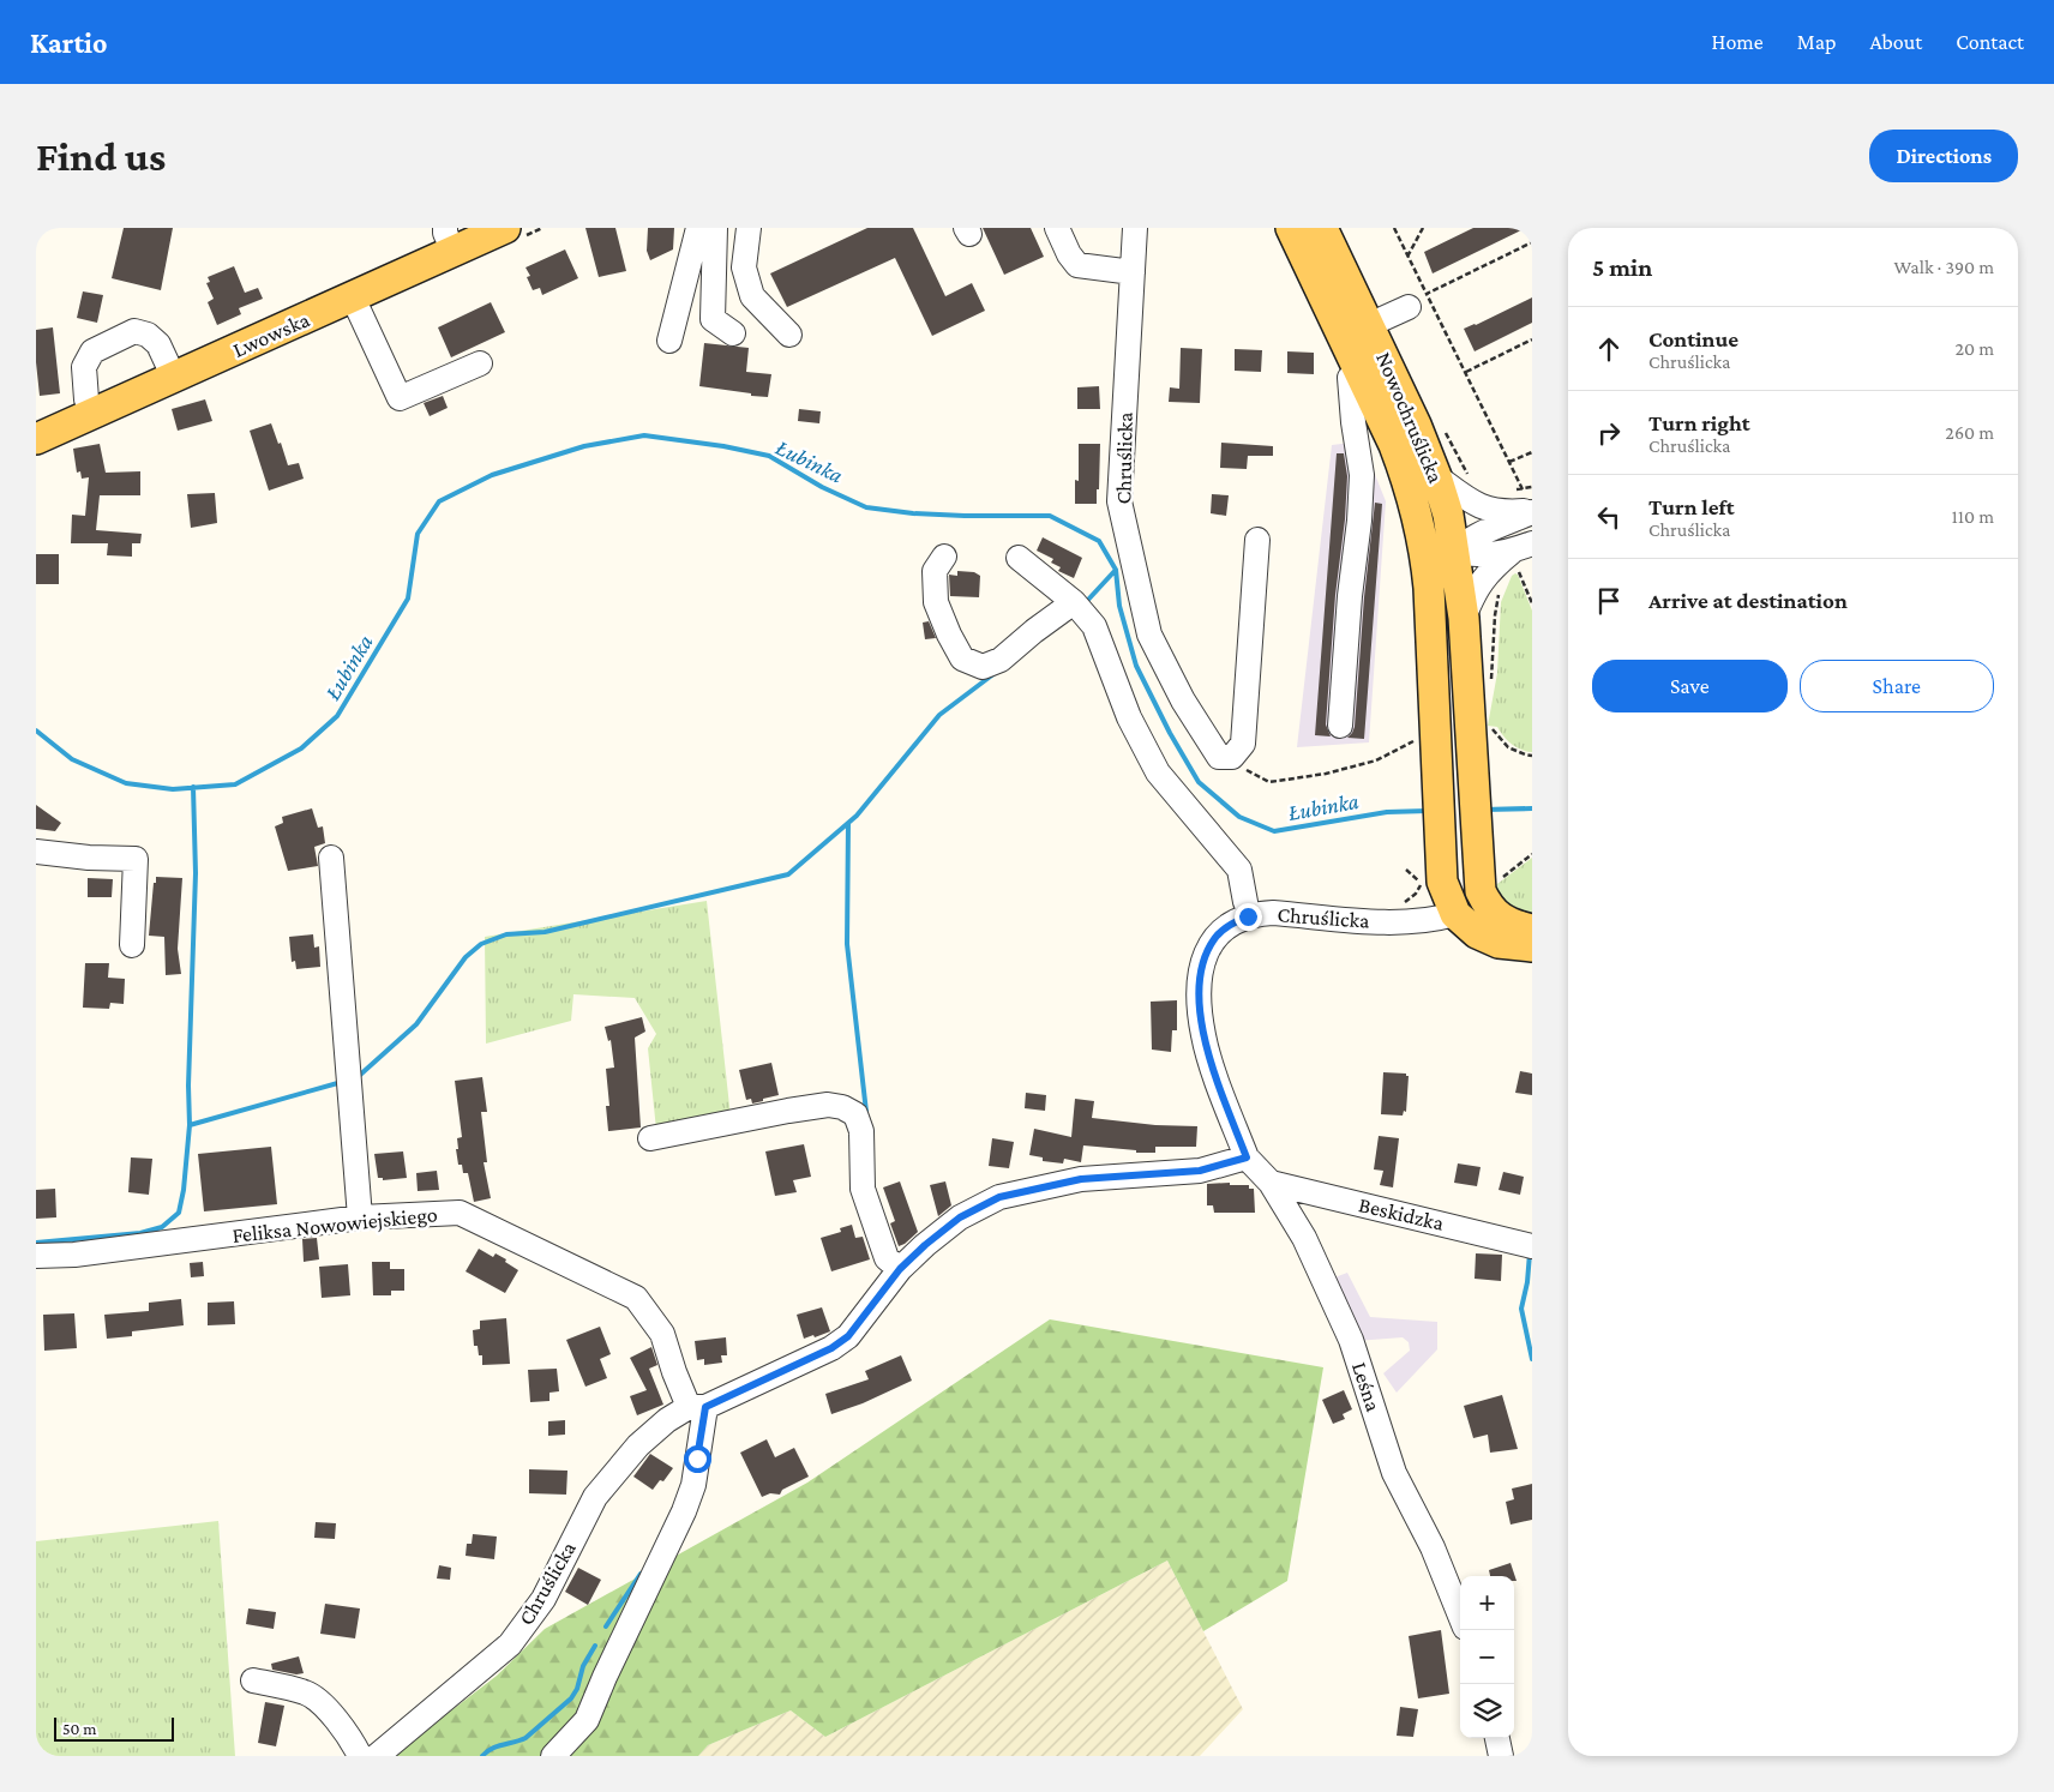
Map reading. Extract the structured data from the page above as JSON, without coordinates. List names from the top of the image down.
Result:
{
  "streets": {
    "main road": ["Lwowska", "Nowochruślicka"],
    "street": [
      "Chruślicka",
      "Beskidzka",
      "Feliksa Nowowiejskiego",
      "Leśna"
    ]
  },
  "crossings": [
    ["Chruślicka", "Feliksa Nowowiejskiego"],
    ["Chruślicka", "Leśna"],
    ["Beskidzka", "Leśna"]
  ],
  "water": ["Łubinka"],
  "scale_bar": "50 m",
  "page": {
    "header": "Kartio",
    "nav": [
      "Home",
      "Map",
      "About",
      "Contact"
    ],
    "buttons": [
      "Directions",
      ["Save", "Share"]
    ],
    "title": "Find us",
    "heading": ["5 min", "Walk · 390 m"],
    "list": [
      ["Continue", "Chruślicka", "20 m"],
      ["Turn right", "Chruślicka", "260 m"],
      ["Turn left", "Chruślicka", "110 m"],
      "Arrive at destination"
    ],
    "map_buttons": ["+", "−"],
    "scale": "50 m"
  }
}
